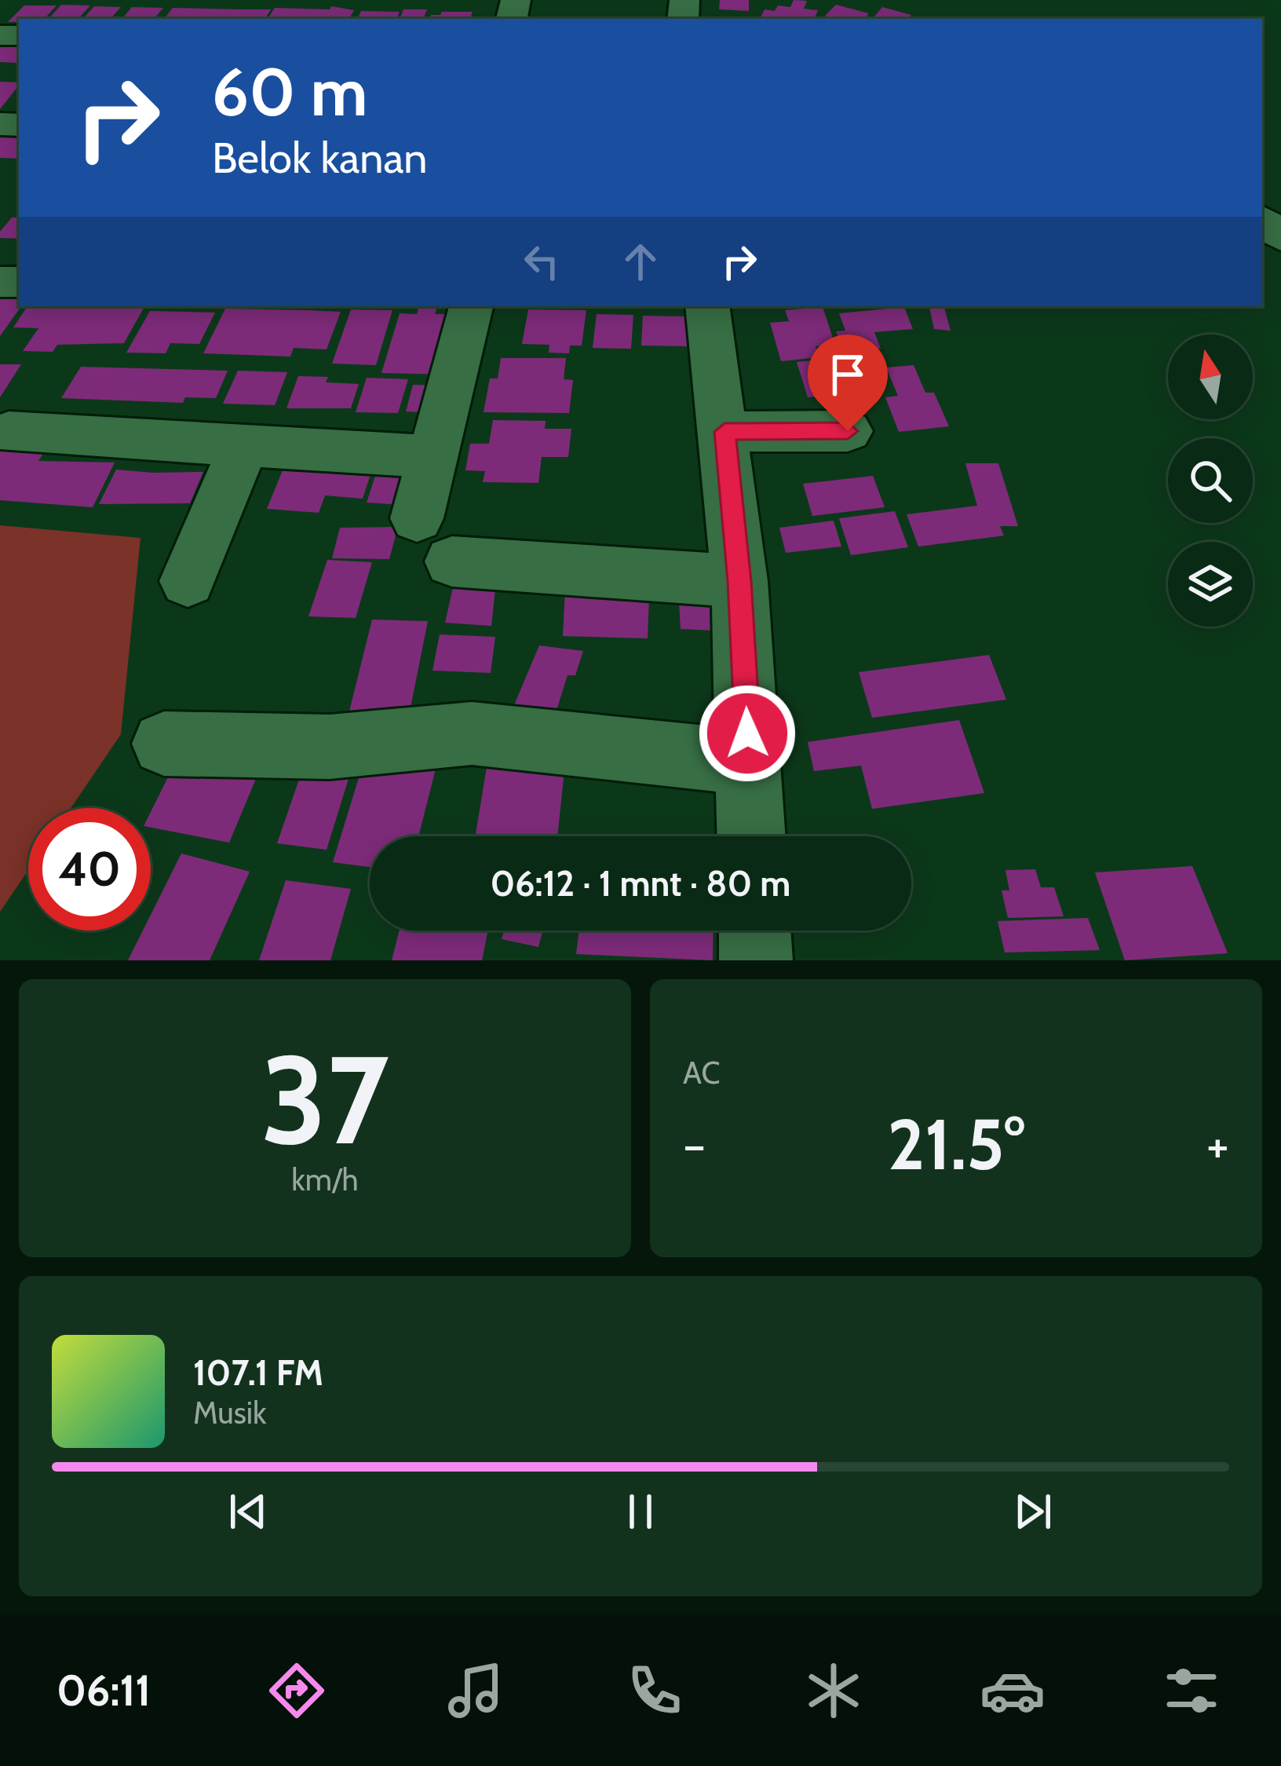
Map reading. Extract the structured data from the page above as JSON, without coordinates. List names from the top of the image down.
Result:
{
  "north": "top",
  "page": {
    "turn": ["60 m", "Belok kanan"],
    "limit": "40",
    "trip": "06:12 · 1 mnt · 80 m",
    "tile": [
      ["37", "km/h"],
      "AC"
    ],
    "heat": ["−", "21.5°", "+"],
    "song": ["107.1 FM", "Musik"],
    "tabs": "06:11"
  }
}
